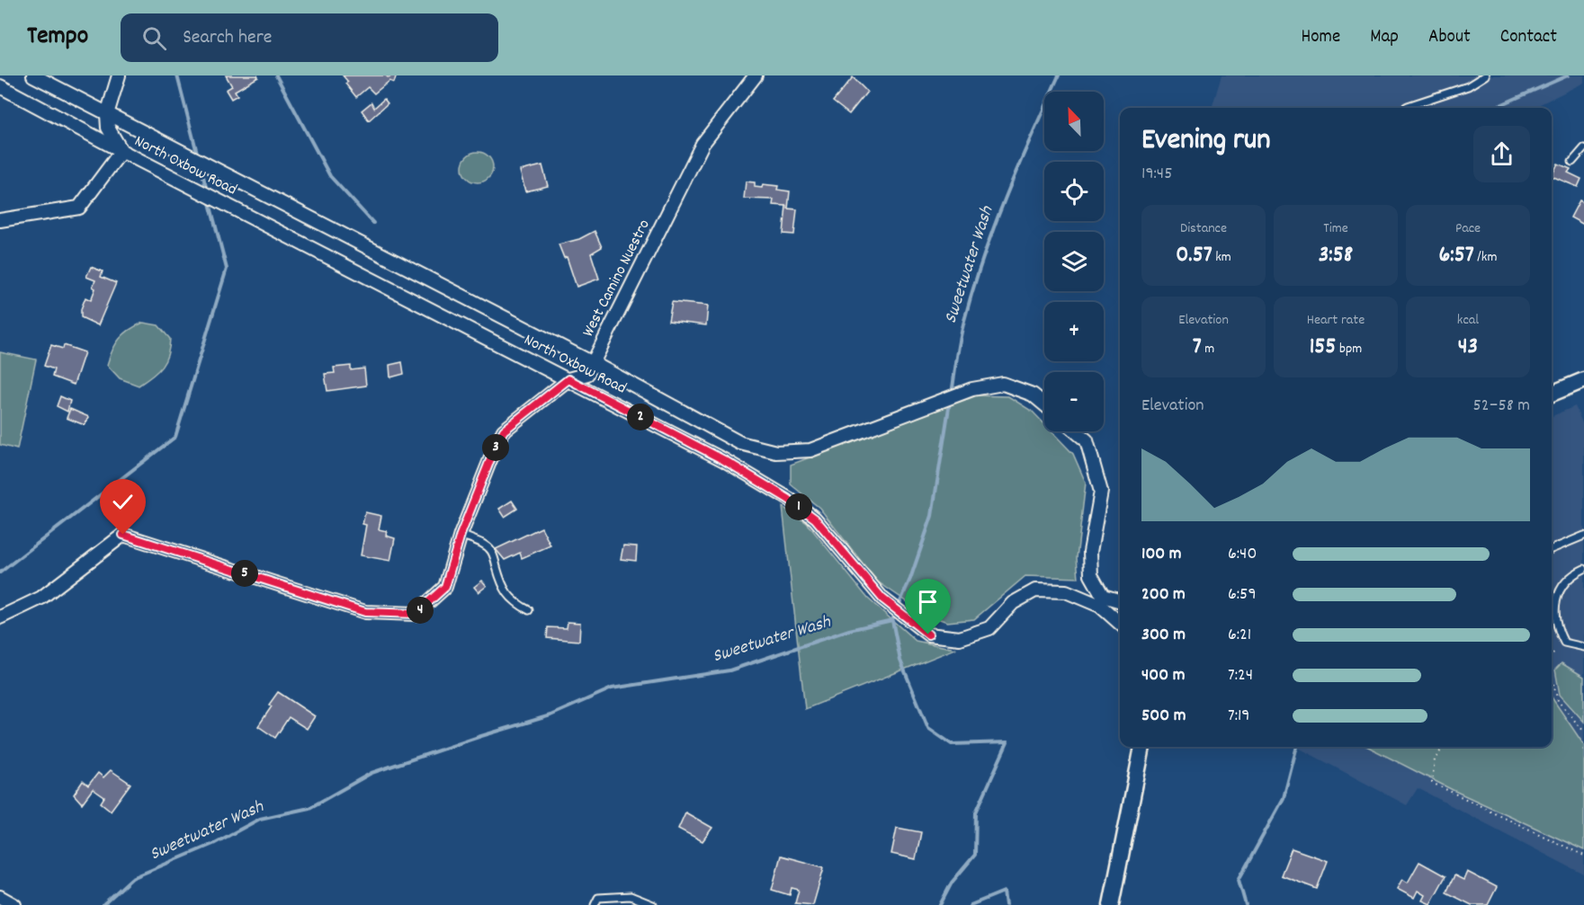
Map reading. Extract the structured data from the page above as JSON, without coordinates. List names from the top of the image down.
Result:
{
  "streets": {
    "street": ["North Oxbow Road", "West Camino Nuestro"]
  },
  "crossings": [
    ["North Oxbow Road", "West Camino Nuestro"]
  ],
  "water": ["Sweetwater Wash"],
  "north": "top left",
  "page": {
    "header": "Tempo",
    "search": "Search here",
    "nav": [
      "Home",
      "Map",
      "About",
      "Contact"
    ],
    "map_buttons": ["+", "−"],
    "heading": ["Evening run", "19:45"],
    "stats": [
      ["Distance", "0.57 km"],
      ["Time", "3:58"],
      ["Pace", "6:57 /km"],
      ["Elevation", "7 m"],
      ["Heart rate", "155 bpm"],
      ["kcal", "43"]
    ],
    "chart": ["Elevation", "52–58 m"],
    "pins": [
      "2",
      "3",
      "1",
      "5",
      "4"
    ],
    "list": [
      {
        "name": "100 m",
        "note": "6:40"
      },
      {
        "name": "200 m",
        "note": "6:59"
      },
      {
        "name": "300 m",
        "note": "6:21"
      },
      {
        "name": "400 m",
        "note": "7:24"
      },
      {
        "name": "500 m",
        "note": "7:19"
      }
    ]
  }
}
